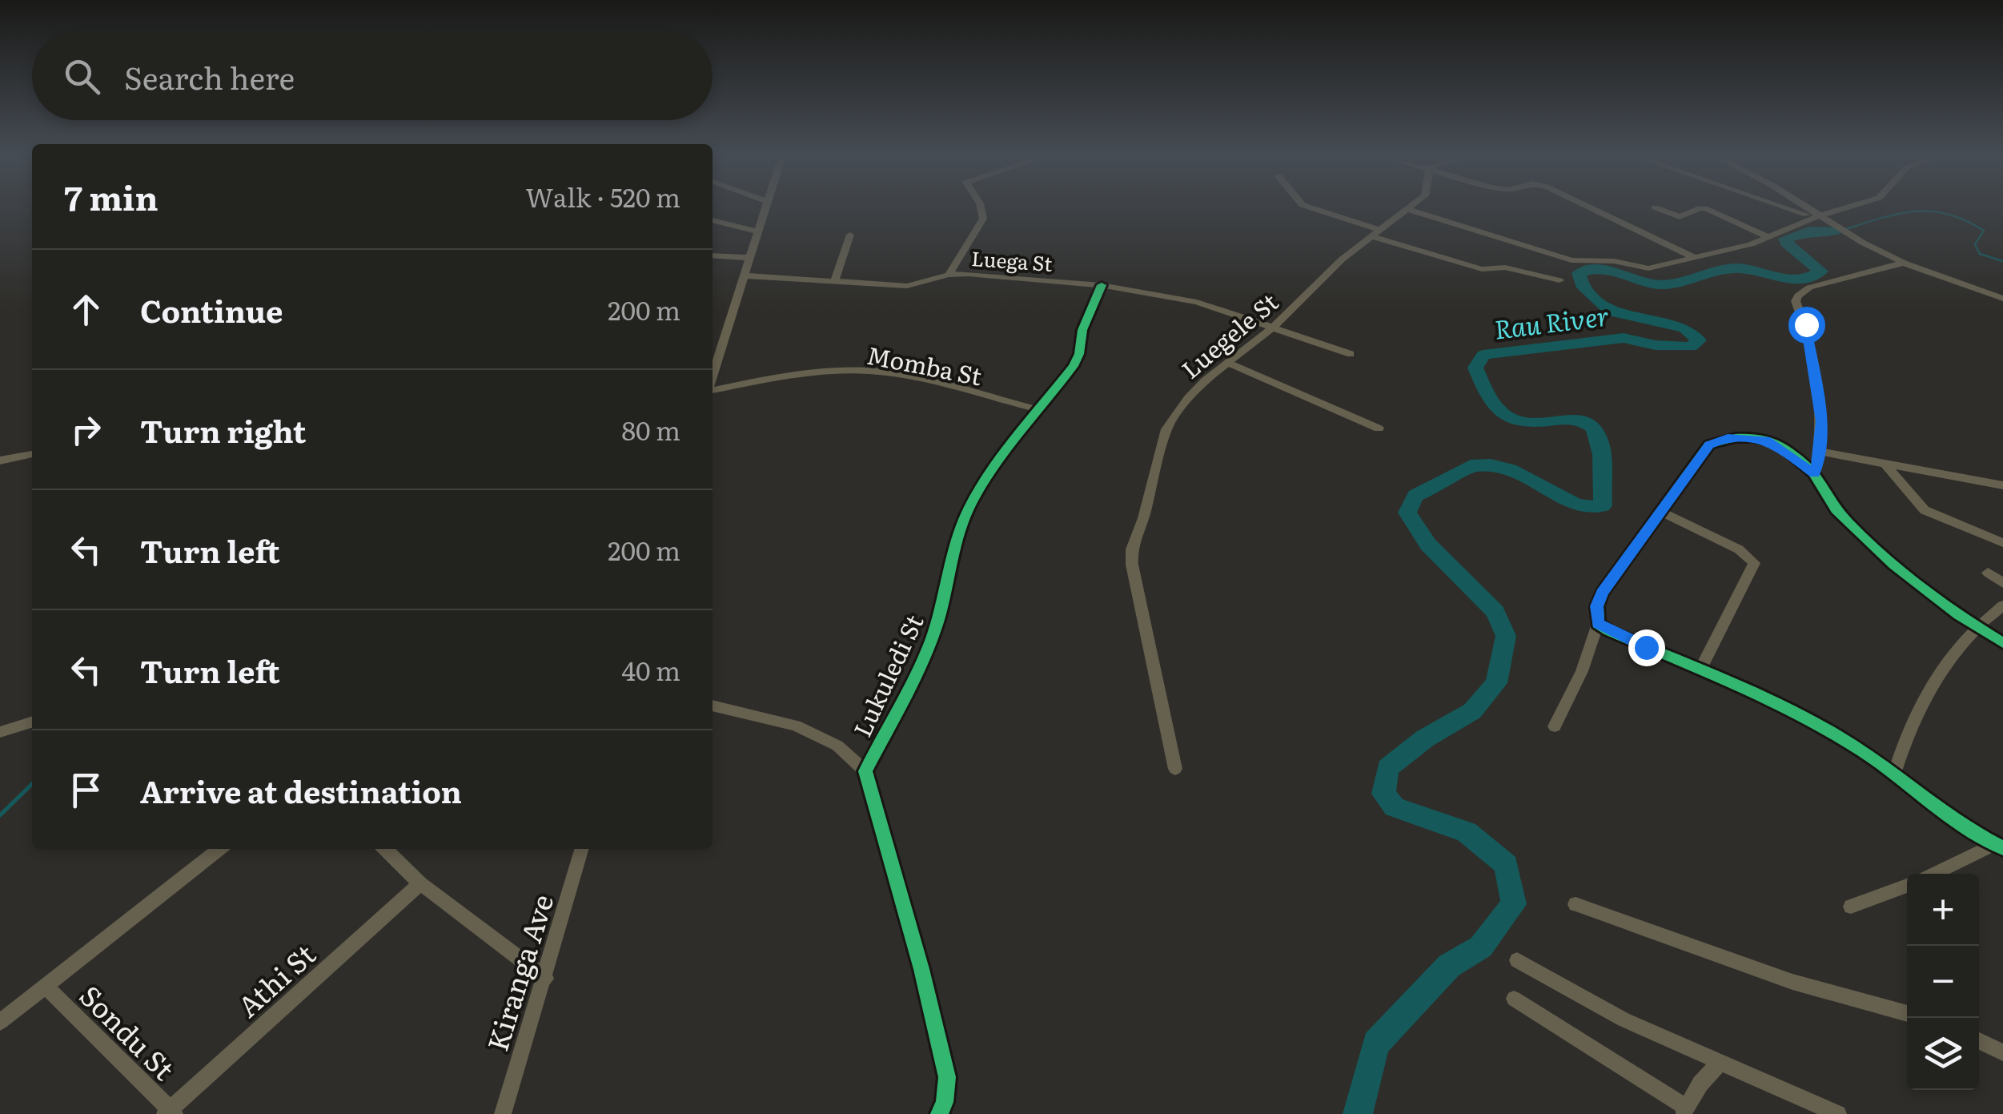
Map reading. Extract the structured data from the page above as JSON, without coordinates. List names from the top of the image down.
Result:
{
  "streets": {
    "street": [
      "Luega St",
      "Luegele St",
      "Momba St",
      "Lukuledi St",
      "Kiranga Ave",
      "Athi St",
      "Sondu St"
    ]
  },
  "crossings": [
    ["Luega St", "Luegele St"],
    ["Luega St", "Lukuledi St"],
    ["Momba St", "Lukuledi St"],
    ["Athi St", "Sondu St"]
  ],
  "water": ["Rau River"],
  "page": {
    "search": "Search here",
    "heading": ["7 min", "Walk · 520 m"],
    "list": [
      ["Continue", "200 m"],
      ["Turn right", "80 m"],
      ["Turn left", "200 m"],
      ["Turn left", "40 m"],
      "Arrive at destination"
    ],
    "map_buttons": ["+", "−"]
  }
}
